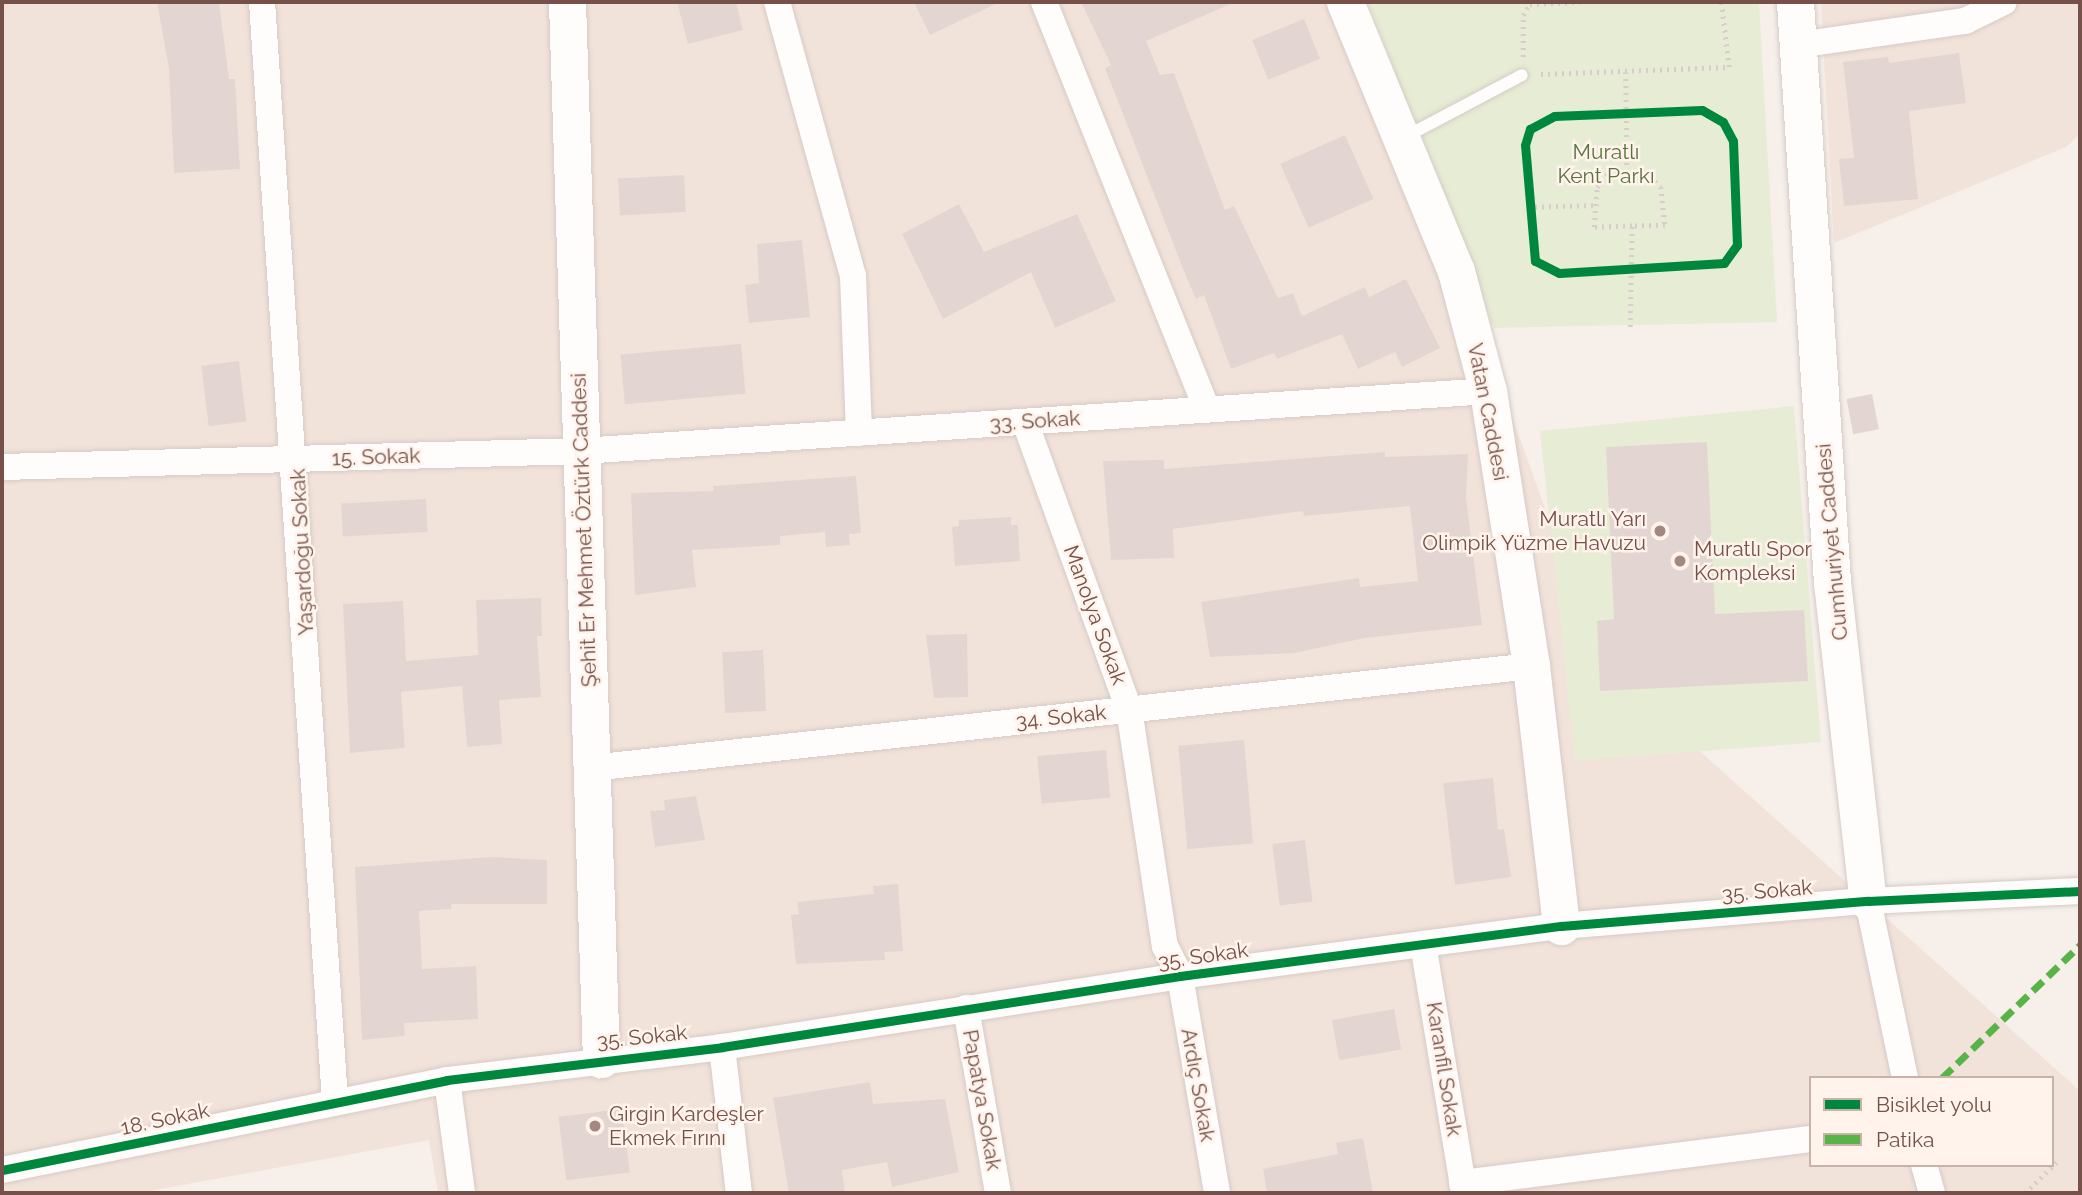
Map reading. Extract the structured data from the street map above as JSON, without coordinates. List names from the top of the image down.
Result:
{
  "streets": {
    "street": [
      "Vatan Caddesi",
      "33. Sokak",
      "15. Sokak",
      "Şehit Er Mehmet Öztürk Caddesi",
      "Cumhuriyet Caddesi",
      "Yaşardoğu Sokak",
      "Manolya Sokak",
      "34. Sokak",
      "35. Sokak",
      "Karanfil Sokak",
      "Ardıç Sokak",
      "Papatya Sokak",
      "18. Sokak"
    ]
  },
  "crossings": [
    ["Vatan Caddesi", "33. Sokak"],
    ["Vatan Caddesi", "34. Sokak"],
    ["Vatan Caddesi", "35. Sokak"],
    ["33. Sokak", "15. Sokak"],
    ["33. Sokak", "Şehit Er Mehmet Öztürk Caddesi"],
    ["33. Sokak", "Manolya Sokak"],
    ["15. Sokak", "Şehit Er Mehmet Öztürk Caddesi"],
    ["15. Sokak", "Yaşardoğu Sokak"],
    ["Şehit Er Mehmet Öztürk Caddesi", "34. Sokak"],
    ["Şehit Er Mehmet Öztürk Caddesi", "35. Sokak"],
    ["Cumhuriyet Caddesi", "35. Sokak"],
    ["Yaşardoğu Sokak", "35. Sokak"],
    ["Yaşardoğu Sokak", "18. Sokak"],
    ["Manolya Sokak", "34. Sokak"],
    ["Manolya Sokak", "35. Sokak"],
    ["Manolya Sokak", "Ardıç Sokak"],
    ["35. Sokak", "Karanfil Sokak"],
    ["35. Sokak", "Ardıç Sokak"],
    ["35. Sokak", "Papatya Sokak"],
    ["35. Sokak", "18. Sokak"]
  ],
  "parks": ["Muratlı Kent Parkı"],
  "places": ["Muratlı Yarı Olimpik Yüzme Havuzu", "Muratlı Spor Kompleksi", "Girgin Kardeşler Ekmek Fırını"],
  "legend": ["Bisiklet yolu", "Patika"]
}
